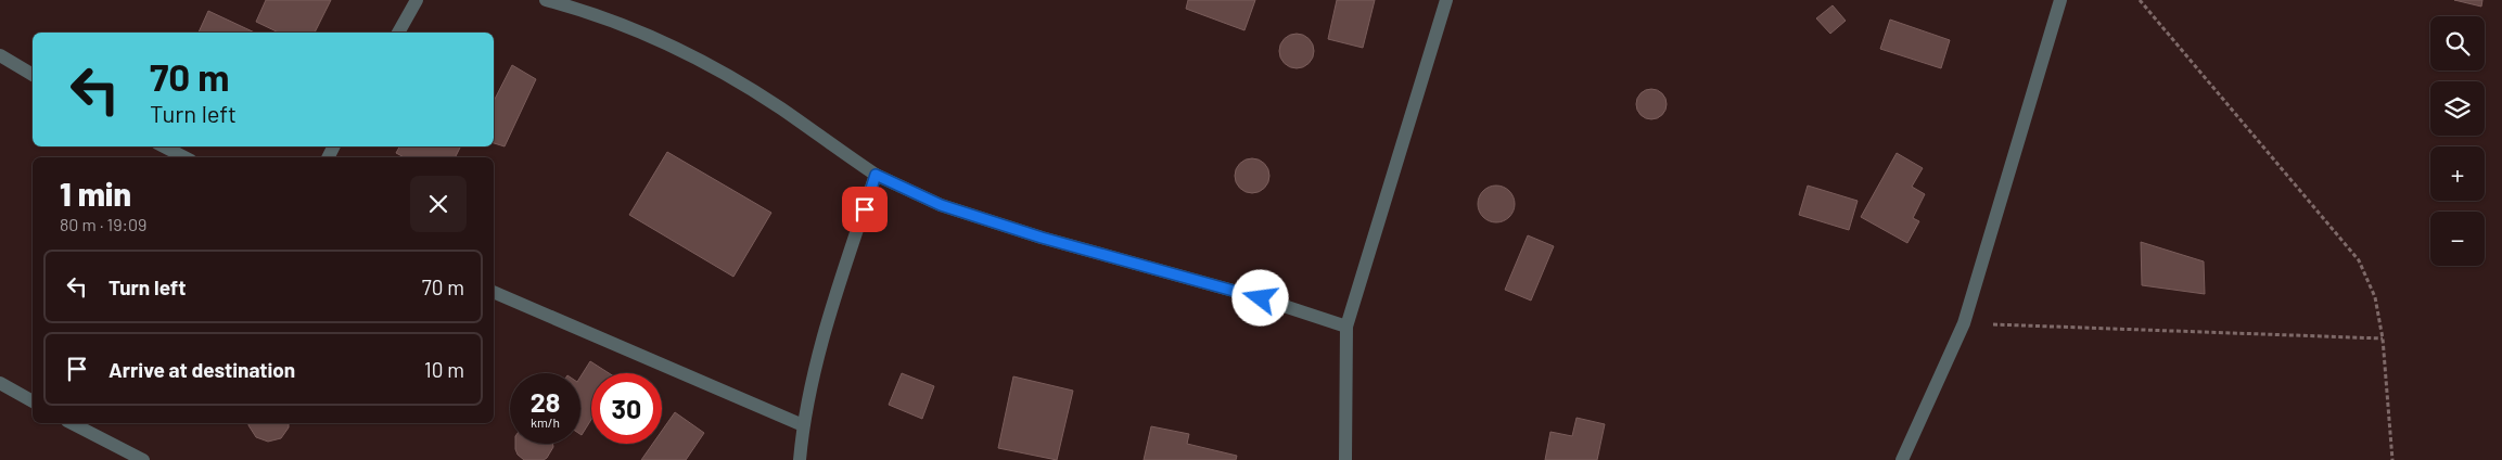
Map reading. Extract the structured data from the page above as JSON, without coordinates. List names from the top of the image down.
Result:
{
  "page": {
    "map_buttons": ["+", "−"],
    "turn": ["70 m", "Turn left"],
    "heading": ["1 min", "80 m · 19:09"],
    "list": [
      {
        "name": "Turn left",
        "value": "70 m"
      },
      {
        "name": "Arrive at destination",
        "value": "10 m"
      }
    ],
    "speed": "28 km/h",
    "limit": "30"
  }
}
